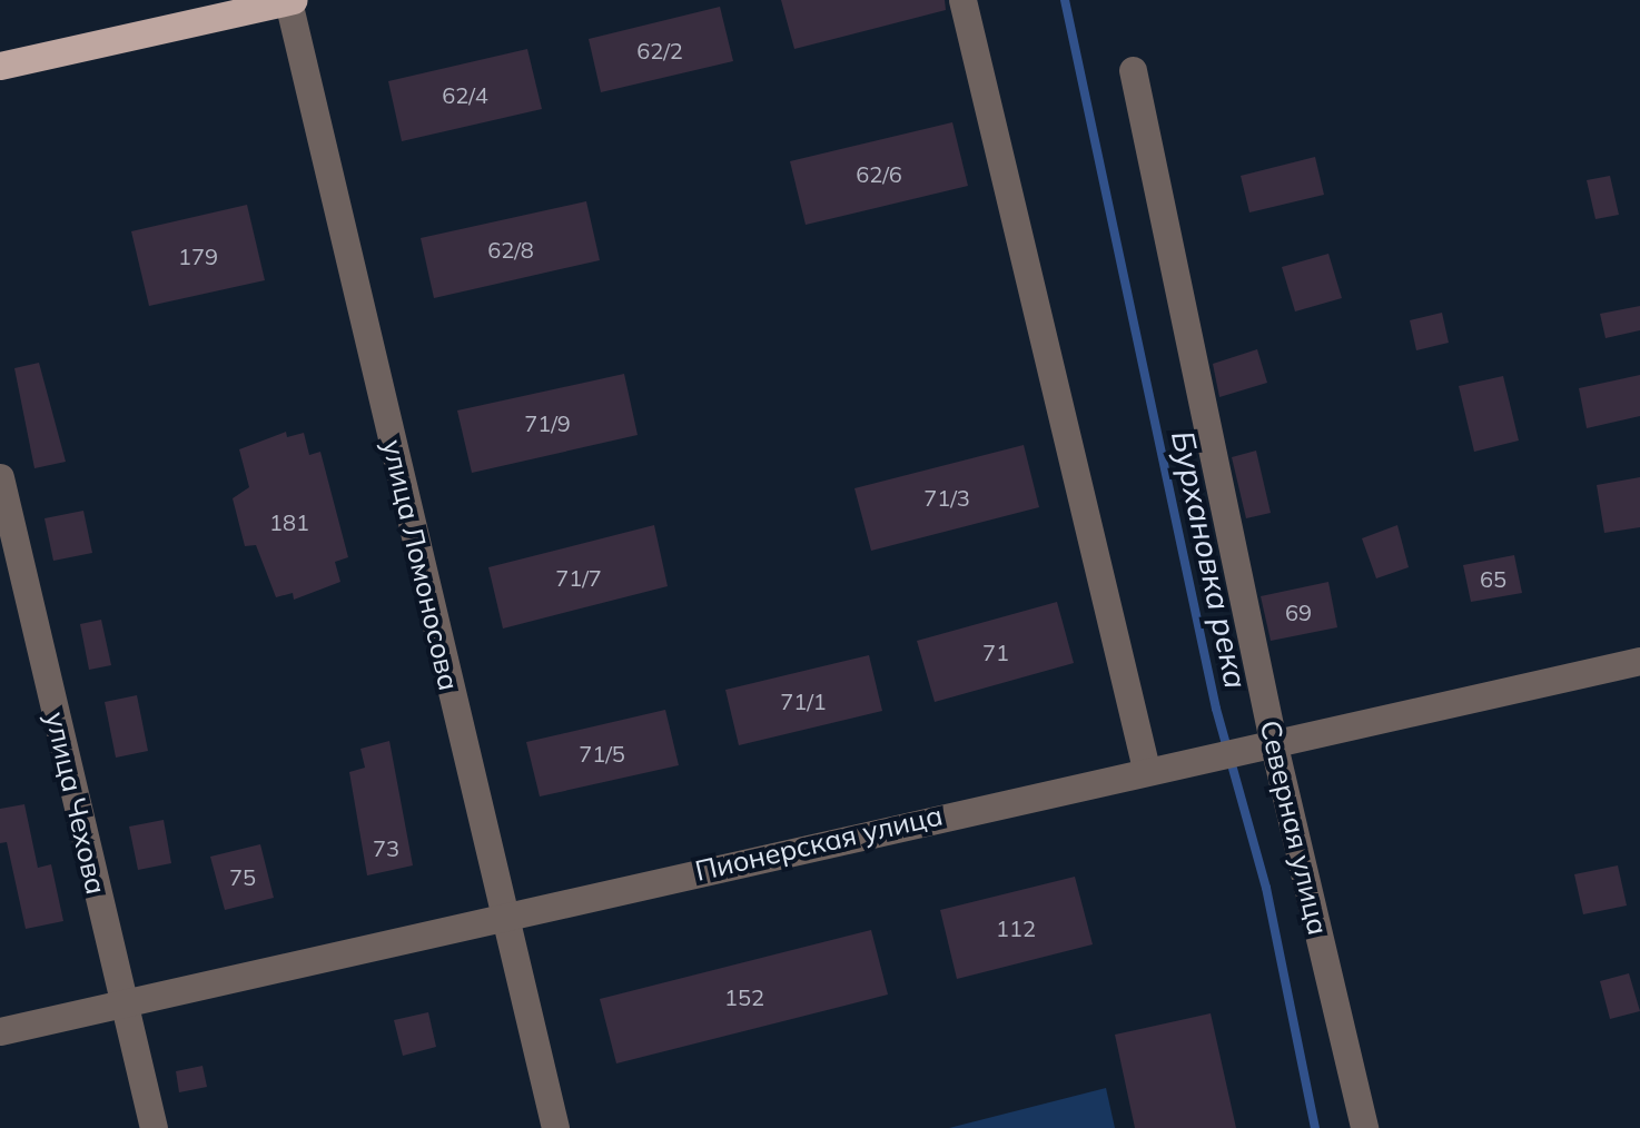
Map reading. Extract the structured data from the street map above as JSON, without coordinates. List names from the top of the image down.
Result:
{
  "streets": {
    "street": [
      "улица Ломоносова",
      "улица Чехова",
      "Северная улица",
      "Пионерская улица"
    ]
  },
  "crossings": [
    ["улица Ломоносова", "Пионерская улица"],
    ["улица Чехова", "Пионерская улица"],
    ["Северная улица", "Пионерская улица"]
  ],
  "water": ["Бурхановка река"],
  "house_numbers": [
    "62/2",
    "62/4",
    "62/6",
    "62/8",
    "179",
    "71/9",
    "71/3",
    "181",
    "71/7",
    "65",
    "69",
    "71",
    "71/1",
    "71/5",
    "73",
    "75",
    "112",
    "152"
  ]
}
